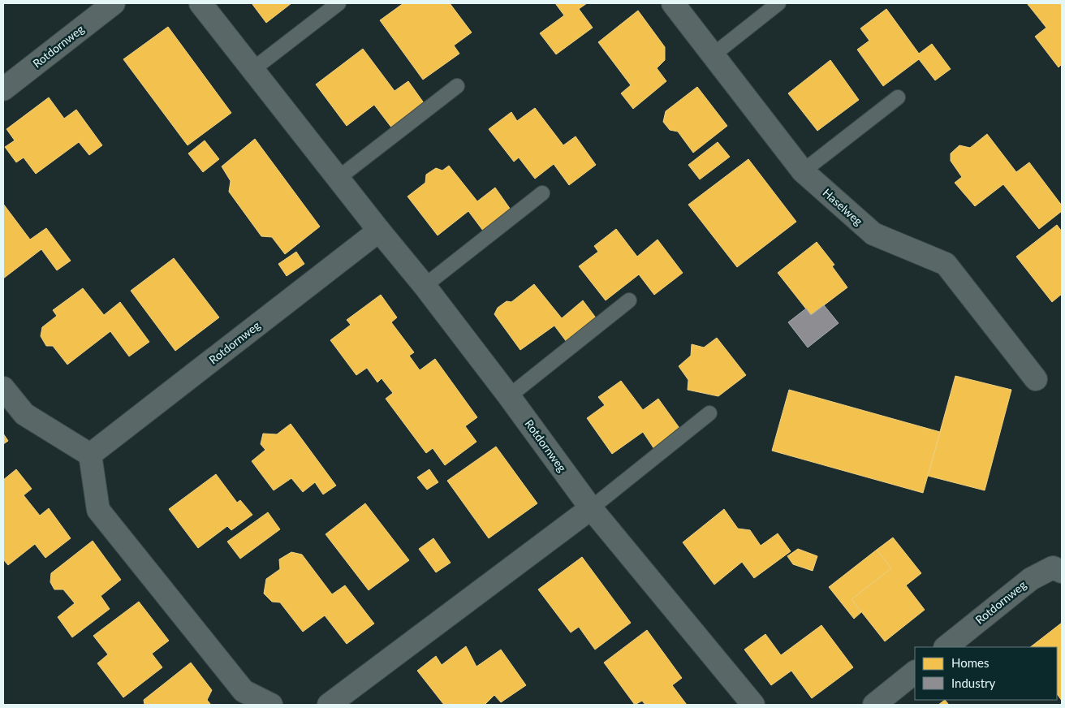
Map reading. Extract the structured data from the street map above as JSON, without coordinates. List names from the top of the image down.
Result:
{
  "streets": {
    "street": ["Rotdornweg", "Haselweg"]
  },
  "legend": ["Homes", "Industry"]
}
